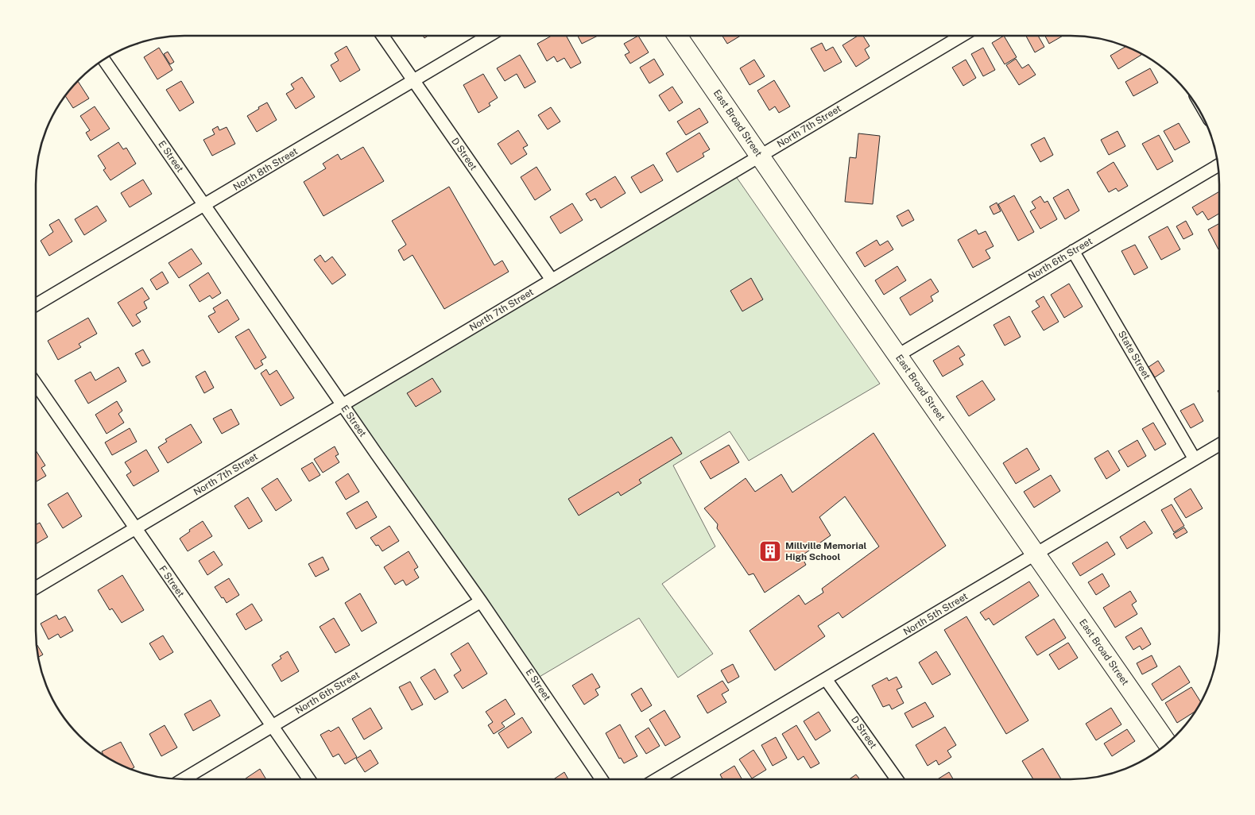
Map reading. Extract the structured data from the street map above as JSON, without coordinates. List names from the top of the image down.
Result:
{
  "streets": {
    "main road": ["East Broad Street"],
    "street": [
      "North 7th Street",
      "D Street",
      "E Street",
      "North 8th Street",
      "North 6th Street",
      "State Street",
      "F Street",
      "North 5th Street"
    ]
  },
  "crossings": [
    ["East Broad Street", "North 7th Street"],
    ["East Broad Street", "North 6th Street"],
    ["East Broad Street", "North 5th Street"],
    ["North 7th Street", "D Street"],
    ["North 7th Street", "E Street"],
    ["North 7th Street", "F Street"],
    ["D Street", "North 8th Street"],
    ["D Street", "North 5th Street"],
    ["E Street", "North 8th Street"],
    ["E Street", "North 6th Street"],
    ["North 6th Street", "State Street"],
    ["North 6th Street", "F Street"],
    ["State Street", "North 5th Street"]
  ],
  "places": {
    "building": ["Millville Memorial High School"]
  }
}
